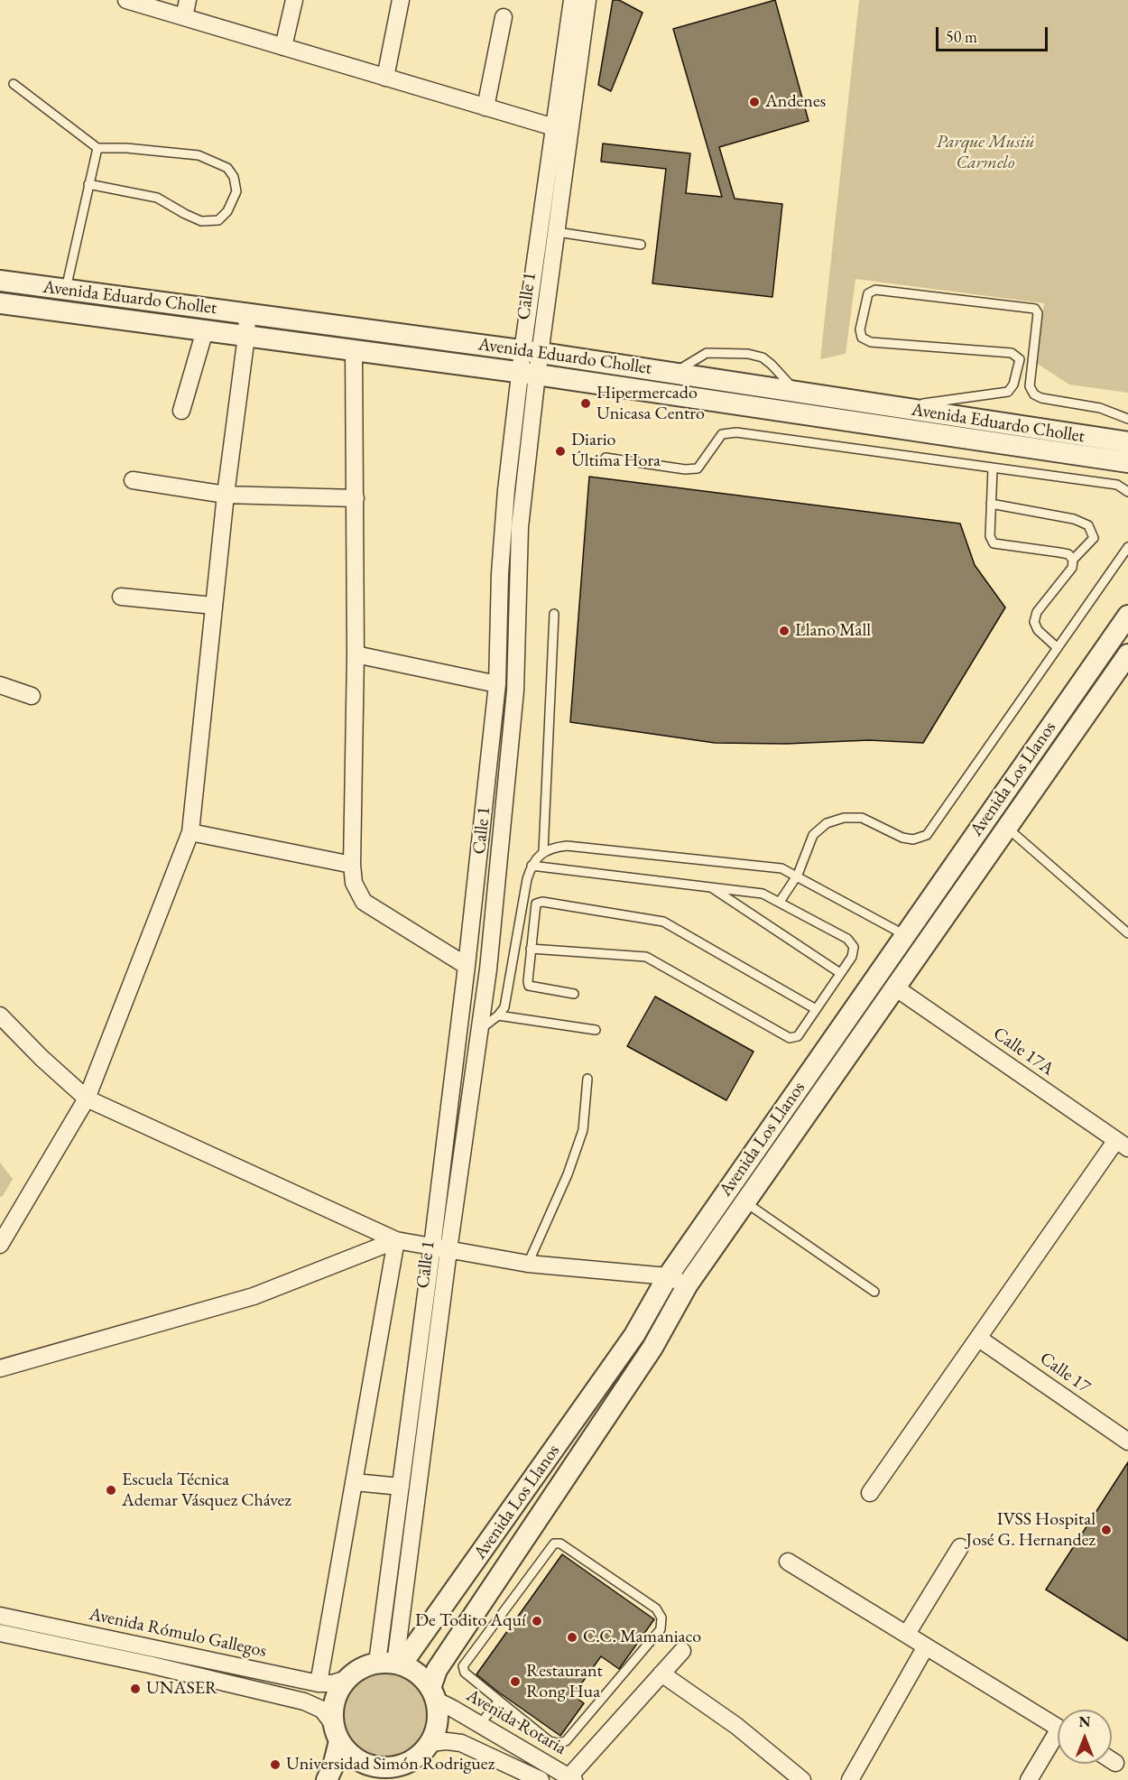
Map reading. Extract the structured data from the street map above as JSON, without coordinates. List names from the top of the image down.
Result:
{
  "streets": {
    "street": [
      "Calle 1",
      "Avenida Eduardo Chollet",
      "Avenida Los Llanos",
      "Calle 17A",
      "Calle 17",
      "Avenida Rómulo Gallegos",
      "Avenida Rotaria"
    ]
  },
  "crossings": [
    ["Calle 1", "Avenida Eduardo Chollet"],
    ["Calle 1", "Avenida Los Llanos"],
    ["Calle 1", "Avenida Rómulo Gallegos"],
    ["Calle 1", "Avenida Rotaria"],
    ["Avenida Los Llanos", "Calle 17A"],
    ["Avenida Los Llanos", "Avenida Rómulo Gallegos"],
    ["Avenida Los Llanos", "Avenida Rotaria"],
    ["Avenida Rómulo Gallegos", "Avenida Rotaria"]
  ],
  "parks": ["Parque Musiú Carmelo"],
  "places": [
    "Andenes",
    "Hipermercado Unicasa Centro",
    "Diario Última Hora",
    "Llano Mall",
    "Escuela Técnica Ademar Vásquez Chávez",
    "IVSS Hospital José G. Hernandez",
    "De Todito Aquí",
    "C.C. Mamaniaco",
    "Restaurant Rong Hua",
    "UNASER",
    "Universidad Simón Rodriguez"
  ],
  "scale_bar": "50 m",
  "north": "top"
}
